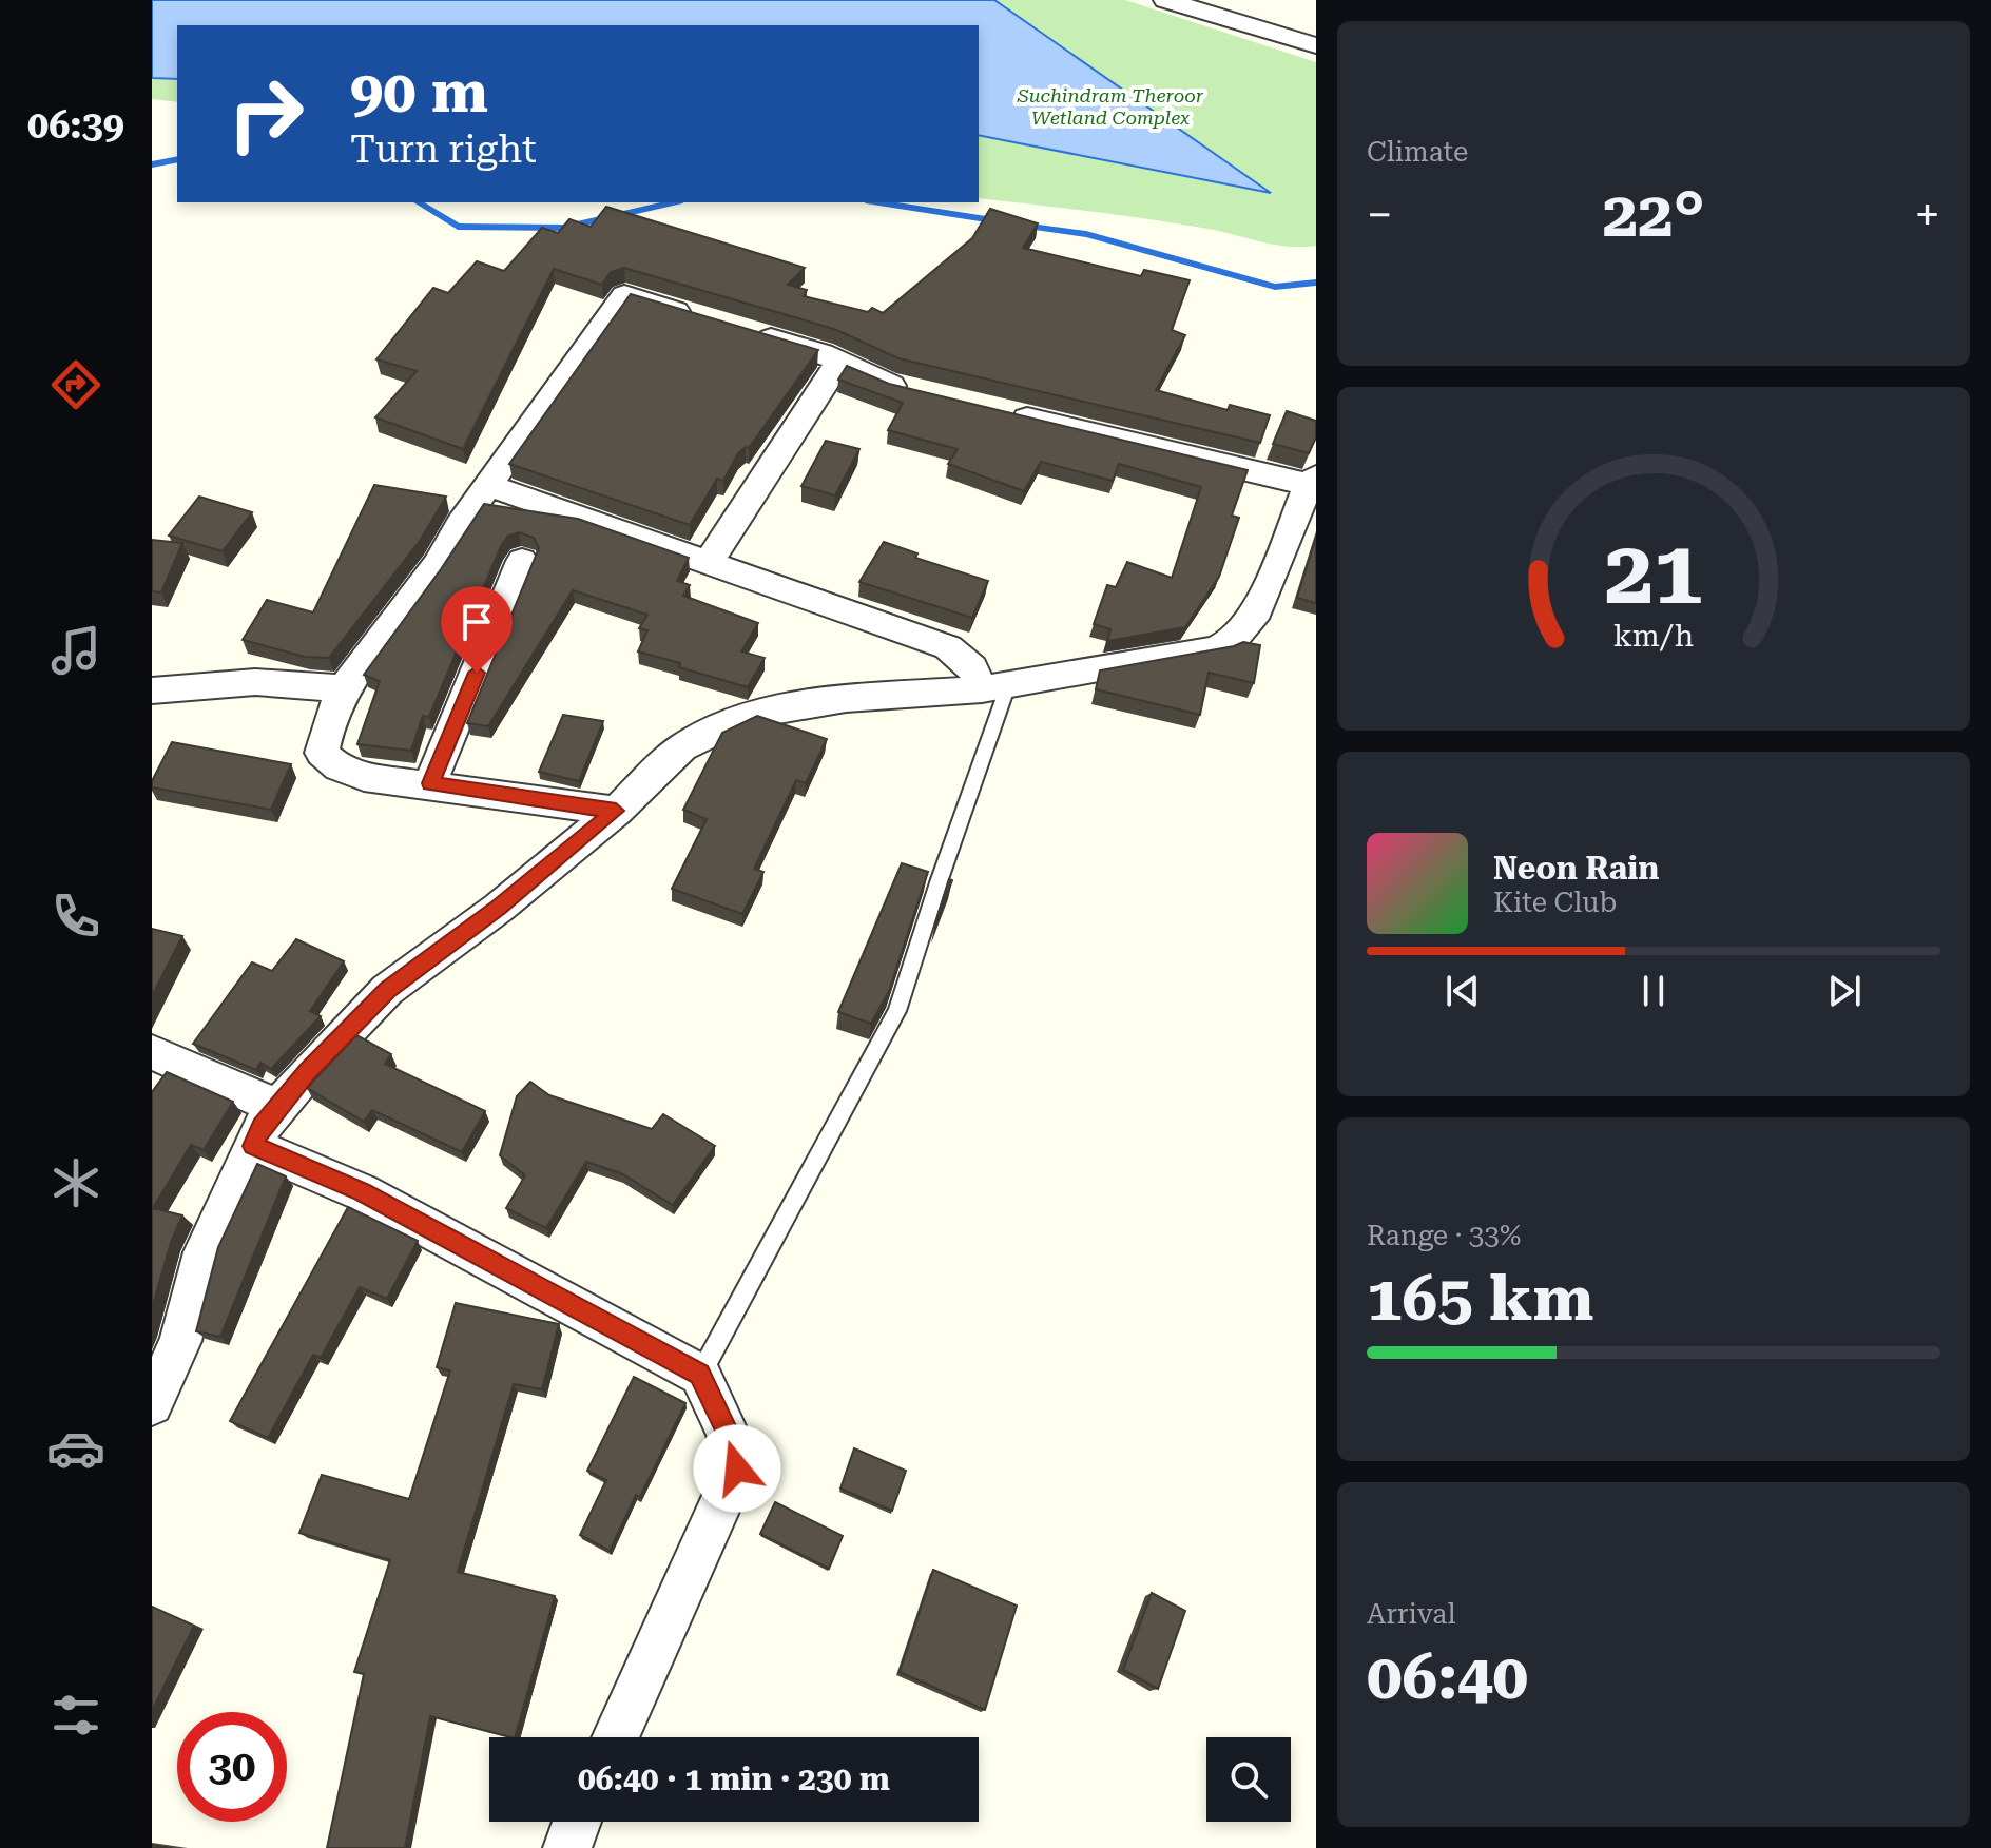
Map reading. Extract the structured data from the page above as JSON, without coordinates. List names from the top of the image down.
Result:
{
  "parks": ["Suchindram Theroor Wetland Complex"],
  "page": {
    "tabs": "06:39",
    "tile": [
      "Climate",
      ["Range · 33%", "165 km"],
      ["Arrival", "06:40"]
    ],
    "turn": ["90 m", "Turn right"],
    "heat": ["−", "22°", "+"],
    "song": ["Neon Rain", "Kite Club"],
    "limit": "30",
    "trip": "06:40 · 1 min · 230 m",
    "gauge": ["21", "km/h"]
  }
}
